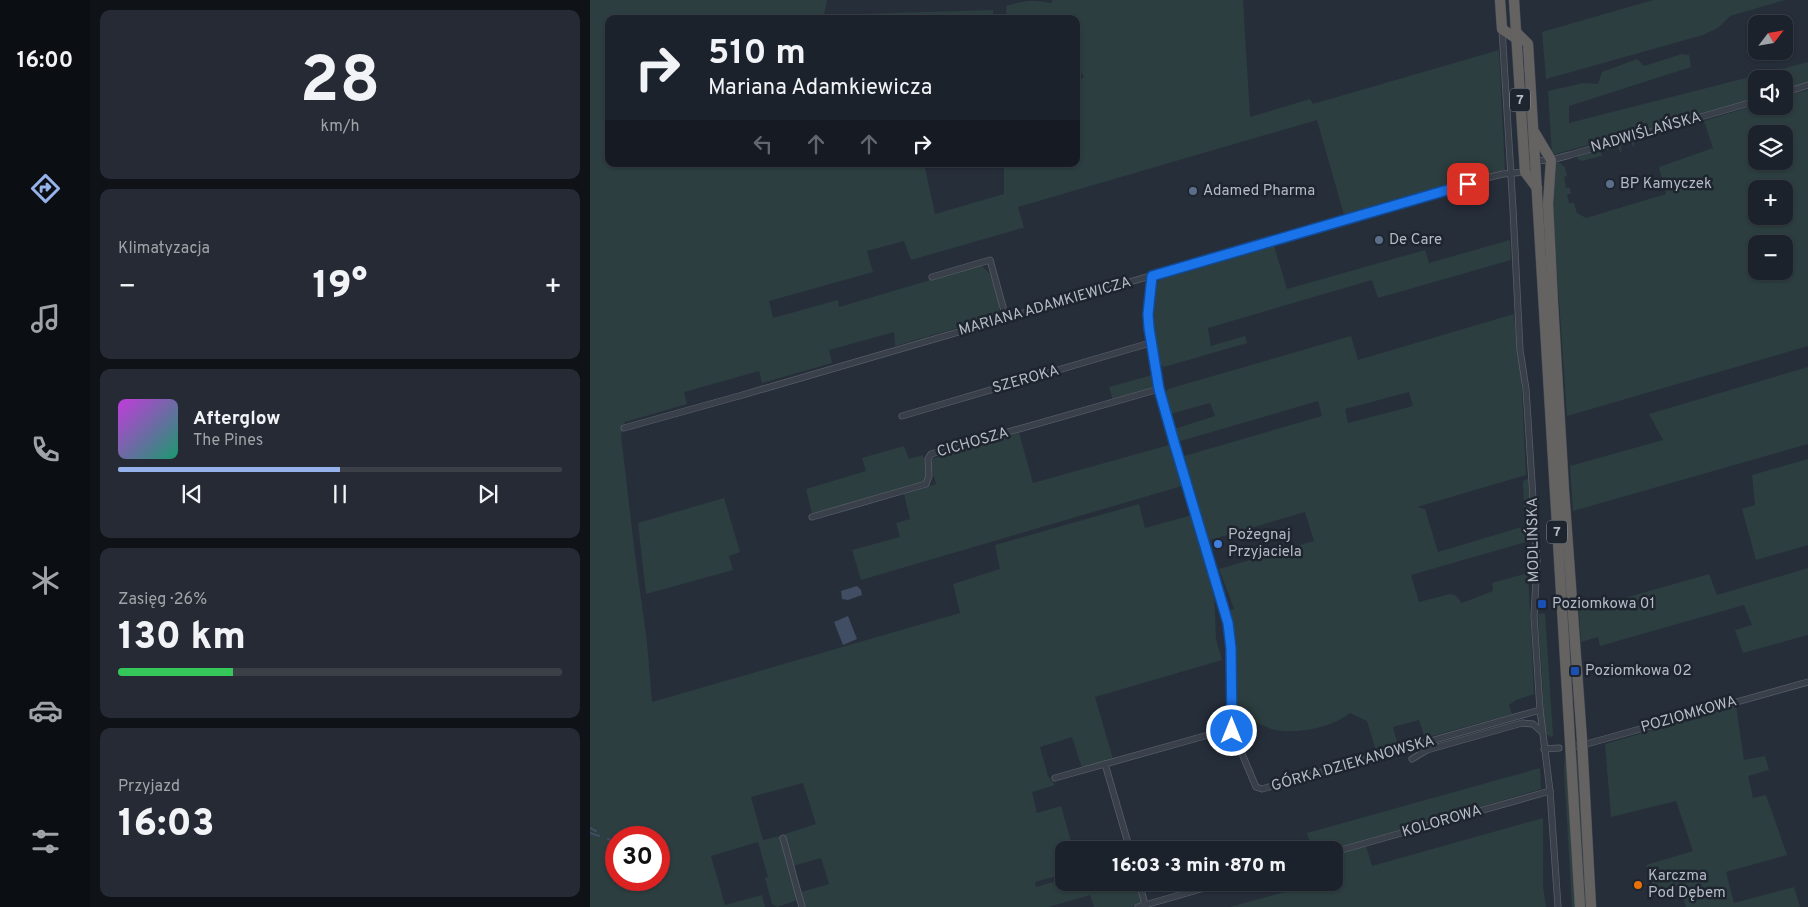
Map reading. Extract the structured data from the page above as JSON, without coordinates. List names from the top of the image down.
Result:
{
  "streets": {
    "highway": ["7"],
    "street": [
      "NADWIŚLAŃSKA",
      "MARIANA ADAMKIEWICZA",
      "SZEROKA",
      "CICHOSZA",
      "MODLIŃSKA",
      "POZIOMKOWA",
      "GÓRKA DZIEKANOWSKA",
      "KOLOROWA"
    ]
  },
  "crossings": [
    ["7", "NADWIŚLAŃSKA"],
    ["7", "MARIANA ADAMKIEWICZA"],
    ["7", "POZIOMKOWA"],
    ["MARIANA ADAMKIEWICZA", "MODLIŃSKA"],
    ["MODLIŃSKA", "GÓRKA DZIEKANOWSKA"],
    ["MODLIŃSKA", "KOLOROWA"]
  ],
  "places": {
    "other": [
      "BP Kamyczek",
      "Adamed Pharma",
      "De Care",
      "Pożegnaj Przyjaciela",
      "Karczma Pod Dębem"
    ],
    "transit": ["Poziomkowa 01", "Poziomkowa 02"]
  },
  "north": "top right",
  "page": {
    "tabs": "16:00",
    "tile": [
      ["28", "km/h"],
      "Klimatyzacja",
      ["Zasięg · 26%", "130 km"],
      ["Przyjazd", "16:03"]
    ],
    "map_buttons": ["+", "−"],
    "turn": ["510 m", "Mariana Adamkiewicza"],
    "heat": ["−", "19°", "+"],
    "song": ["Afterglow", "The Pines"],
    "limit": "30",
    "trip": "16:03 · 3 min · 870 m"
  }
}
